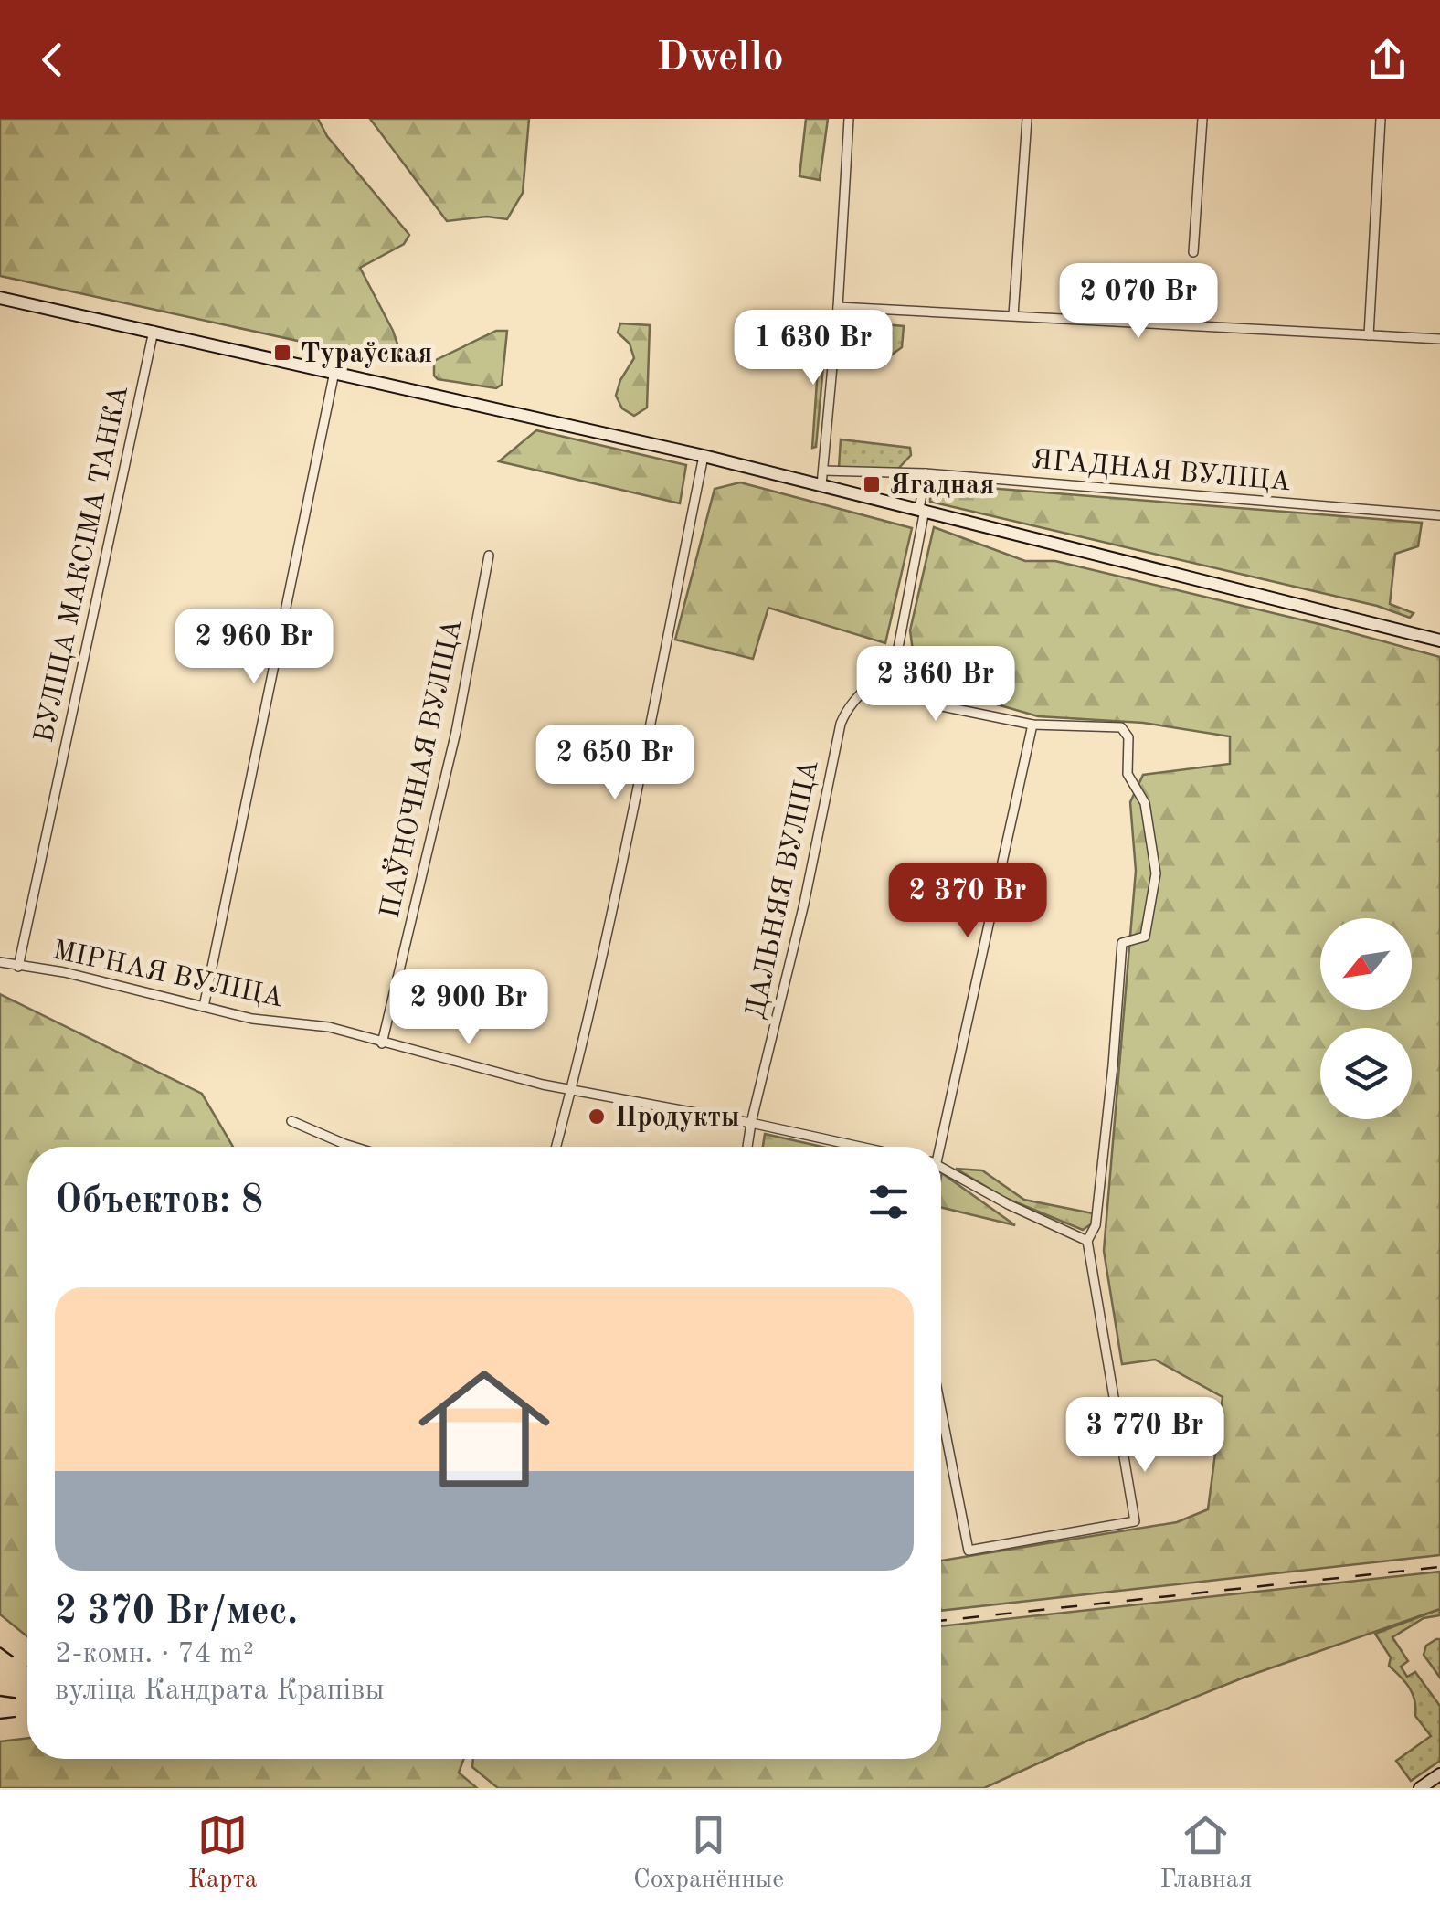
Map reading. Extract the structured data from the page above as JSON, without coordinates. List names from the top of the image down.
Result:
{
  "streets": {
    "street": [
      "ЯГАДНАЯ ВУЛІЦА",
      "ВУЛІЦА МАКСІМА ТАНКА",
      "ПАЎНОЧНАЯ ВУЛІЦА",
      "ДАЛЬНЯЯ ВУЛІЦА",
      "МІРНАЯ ВУЛІЦА"
    ]
  },
  "crossings": [
    ["ВУЛІЦА МАКСІМА ТАНКА", "МІРНАЯ ВУЛІЦА"],
    ["ПАЎНОЧНАЯ ВУЛІЦА", "МІРНАЯ ВУЛІЦА"],
    ["ДАЛЬНЯЯ ВУЛІЦА", "МІРНАЯ ВУЛІЦА"]
  ],
  "places": {
    "transit": ["Тураўская", "Ягадная"],
    "other": ["Продукты"]
  },
  "north": "bottom left",
  "page": {
    "header": "Dwello",
    "price": [
      "2 070 Br",
      "1 630 Br",
      "2 960 Br",
      "2 360 Br",
      "2 650 Br",
      "2 370 Br",
      "2 900 Br",
      "3 770 Br"
    ],
    "heading": "Объектов: 8",
    "list": [
      {
        "name": "2 370 Br/мес.",
        "note": "2-комн. · 74 m² · вуліца Кандрата Крапівы"
      }
    ],
    "tabs": ["Карта", "Сохранённые", "Главная"]
  }
}
